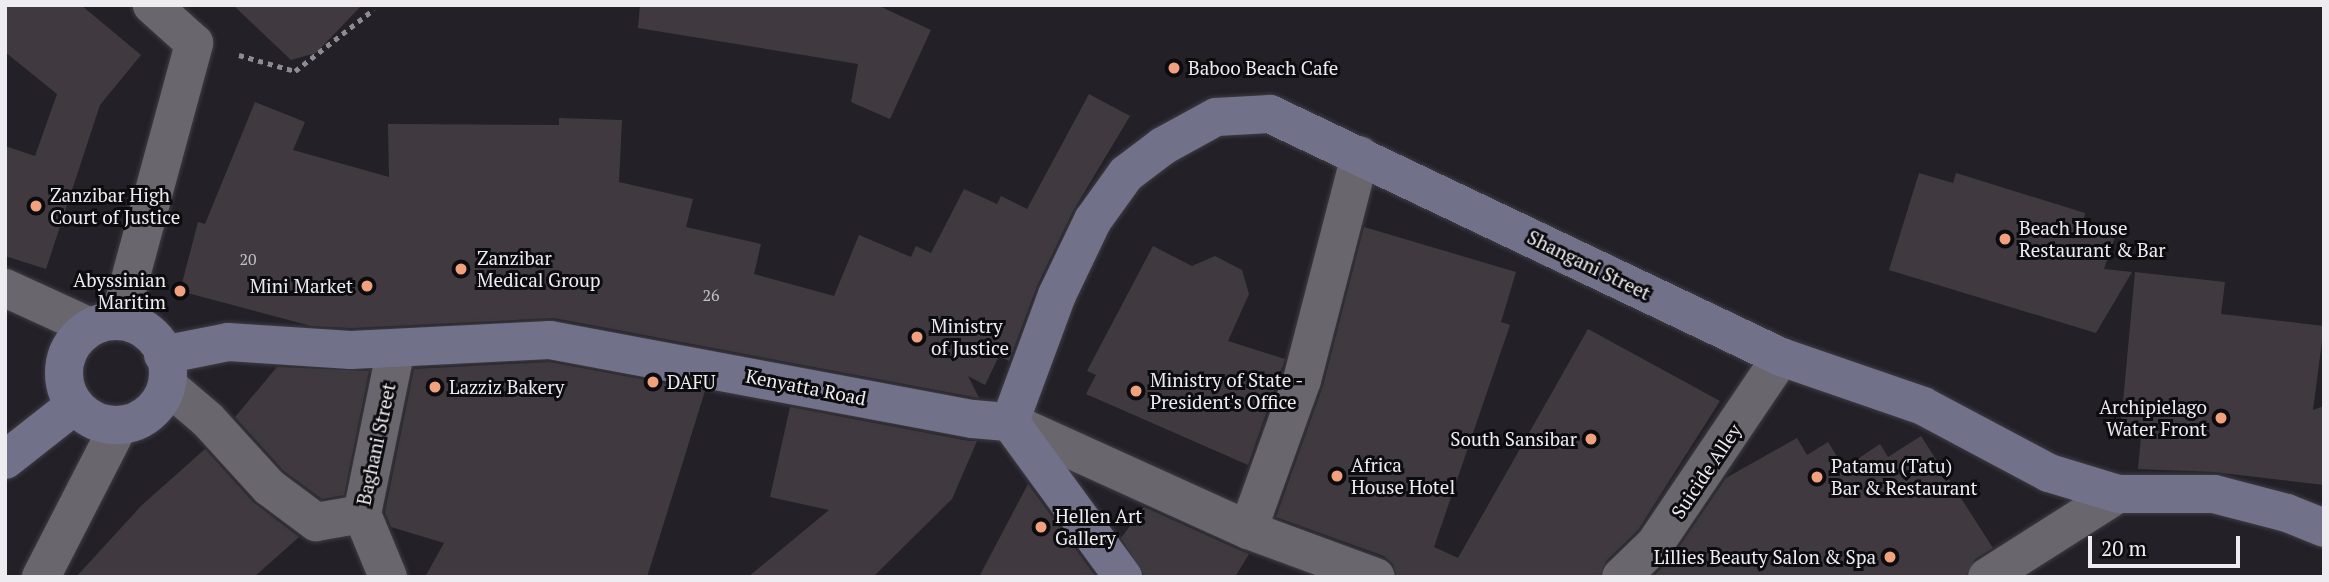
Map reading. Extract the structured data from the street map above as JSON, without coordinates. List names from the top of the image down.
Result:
{
  "streets": {
    "main road": ["Shangani Street", "Kenyatta Road"],
    "street": ["Baghani Street", "Suicide Alley"]
  },
  "crossings": [
    ["Shangani Street", "Kenyatta Road"],
    ["Shangani Street", "Suicide Alley"],
    ["Kenyatta Road", "Baghani Street"]
  ],
  "places": [
    "Baboo Beach Cafe",
    "Zanzibar High Court of Justice",
    "Beach House Restaurant & Bar",
    "Zanzibar Medical Group",
    "Mini Market",
    "Abyssinian Maritim",
    "Ministry of Justice",
    "DAFU",
    "Lazziz Bakery",
    "Ministry of State - President's Office",
    "Archipielago Water Front",
    "South Sansibar",
    "Africa House Hotel",
    "Patamu (Tatu) Bar & Restaurant",
    "Hellen Art Gallery",
    "Lillies Beauty Salon & Spa"
  ],
  "house_numbers": ["20", "26"],
  "scale_bar": "20 m"
}
